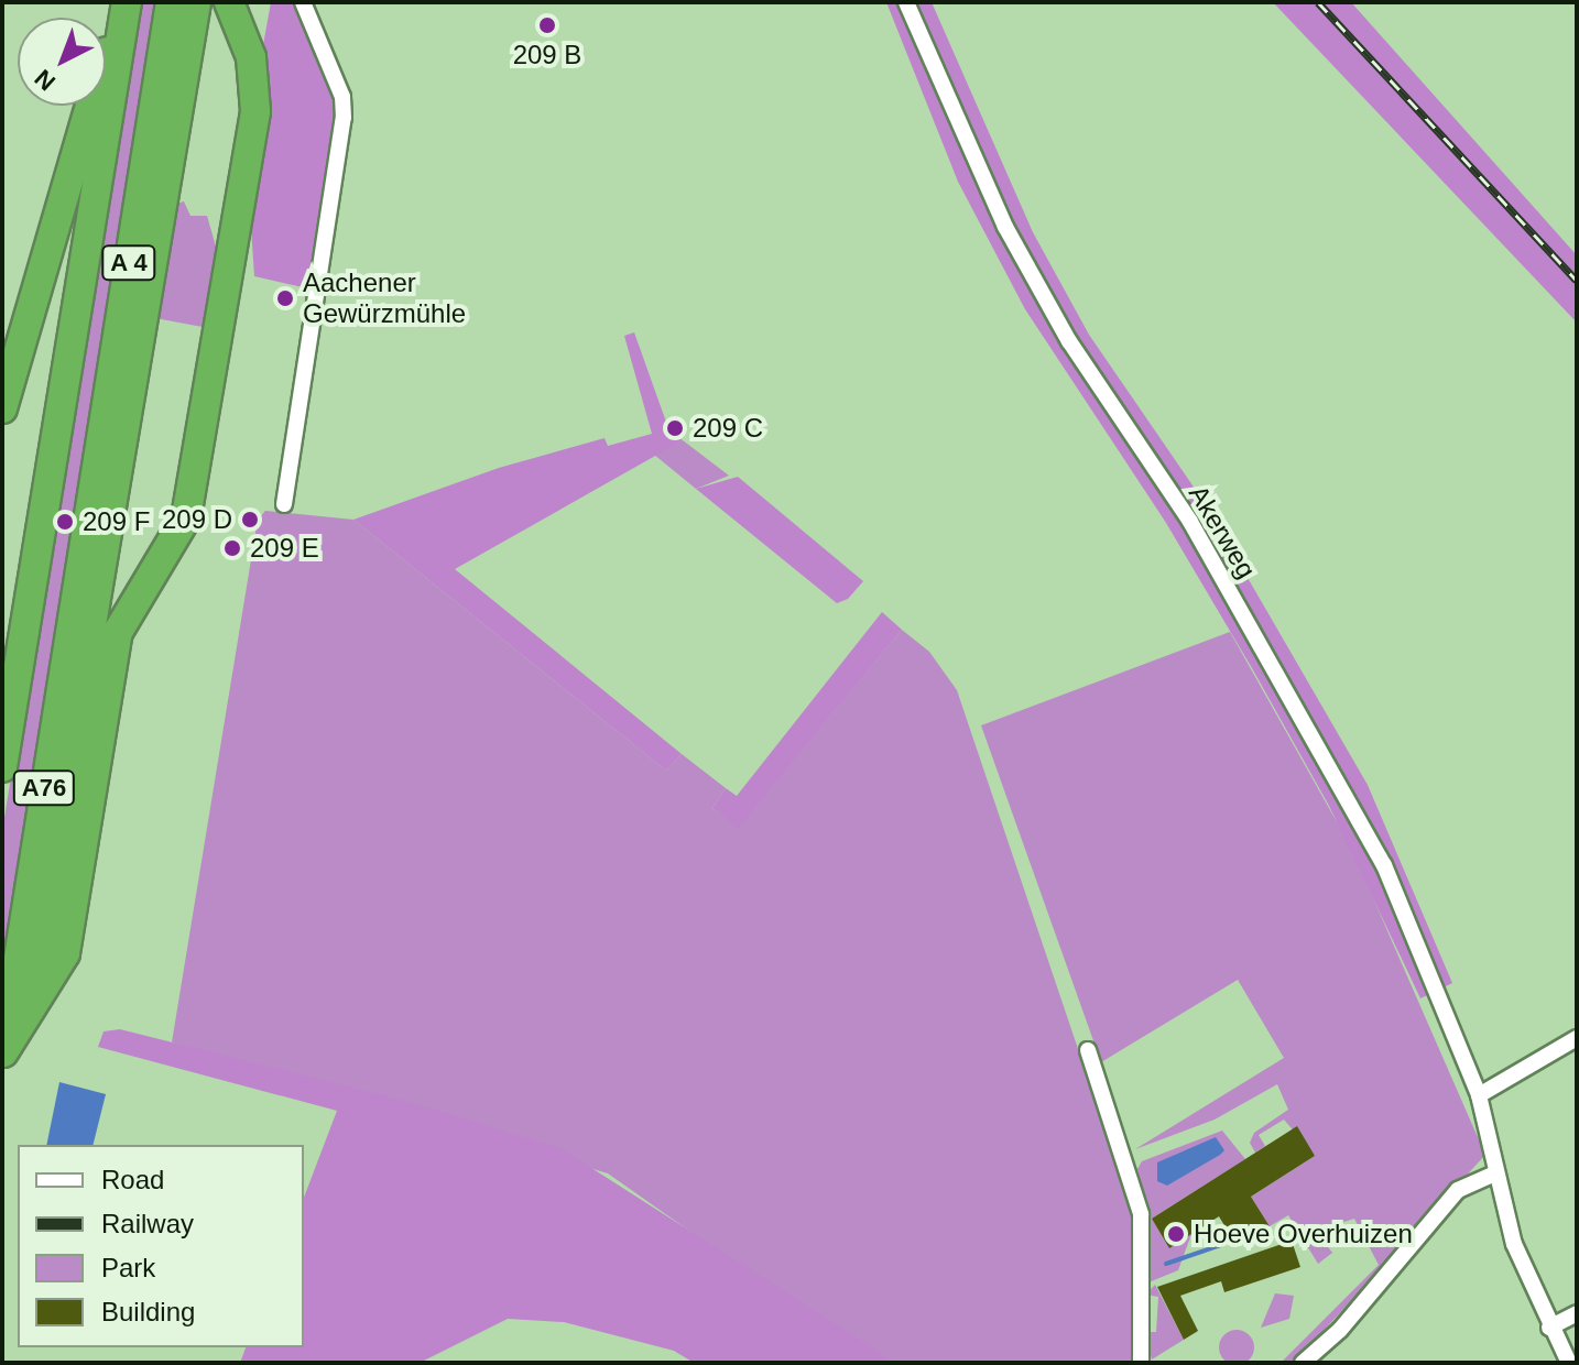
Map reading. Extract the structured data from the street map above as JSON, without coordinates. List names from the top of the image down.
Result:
{
  "streets": {
    "highway": ["A 4", "A76"],
    "street": ["Akerweg"]
  },
  "crossings": [
    ["A 4", "A76"]
  ],
  "places": [
    "209 B",
    "Aachener Gewürzmühle",
    "209 C",
    "209 D",
    "209 F",
    "209 E",
    "Hoeve Overhuizen"
  ],
  "legend": [
    "Road",
    "Railway",
    "Park",
    "Building"
  ],
  "north": "bottom left"
}
